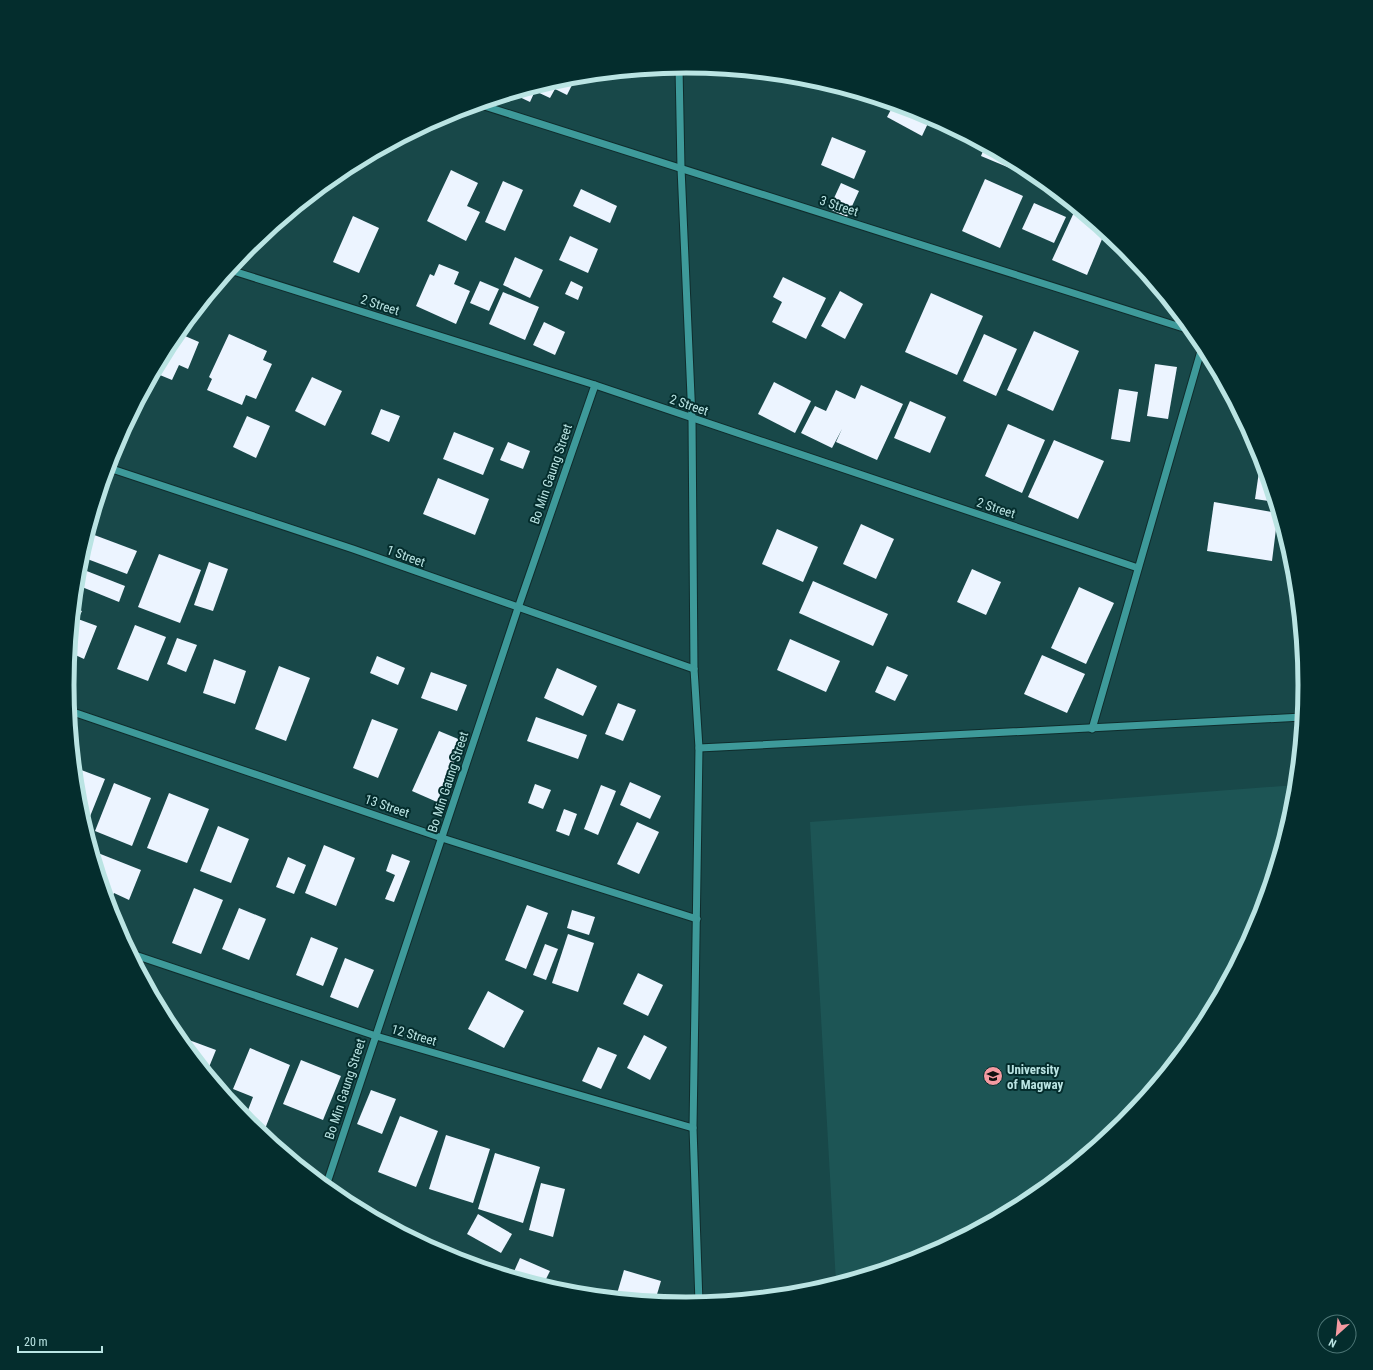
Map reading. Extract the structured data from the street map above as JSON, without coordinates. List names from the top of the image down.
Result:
{
  "streets": {
    "street": [
      "3 Street",
      "2 Street",
      "Bo Min Gaung Street",
      "1 Street",
      "13 Street",
      "12 Street"
    ]
  },
  "crossings": [
    ["2 Street", "Bo Min Gaung Street"],
    ["Bo Min Gaung Street", "1 Street"],
    ["Bo Min Gaung Street", "13 Street"],
    ["Bo Min Gaung Street", "12 Street"]
  ],
  "places": {
    "school or university": ["University of Magway"]
  },
  "scale_bar": "20 m",
  "north": "bottom left"
}
